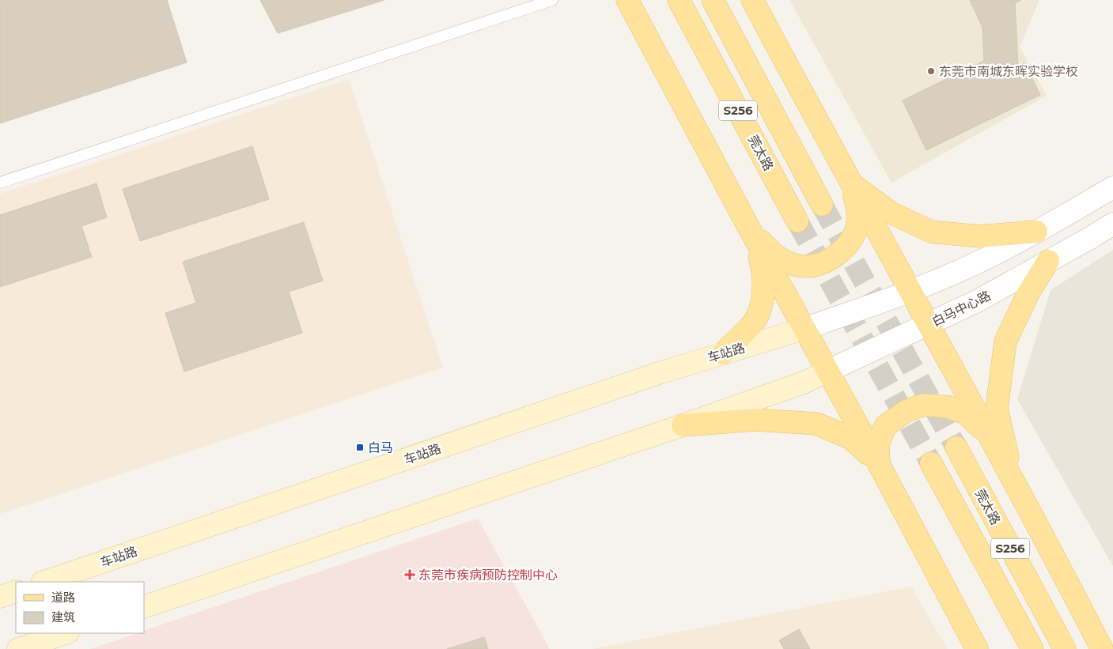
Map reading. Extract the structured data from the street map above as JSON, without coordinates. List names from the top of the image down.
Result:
{
  "streets": {
    "main road": [
      "S256",
      "莞太路",
      "白马中心路",
      "车站路"
    ]
  },
  "places": {
    "other": ["东莞市南城东晖实验学校"],
    "transit": ["白马"],
    "health": ["东莞市疾病预防控制中心"]
  },
  "legend": ["道路", "建筑"]
}
